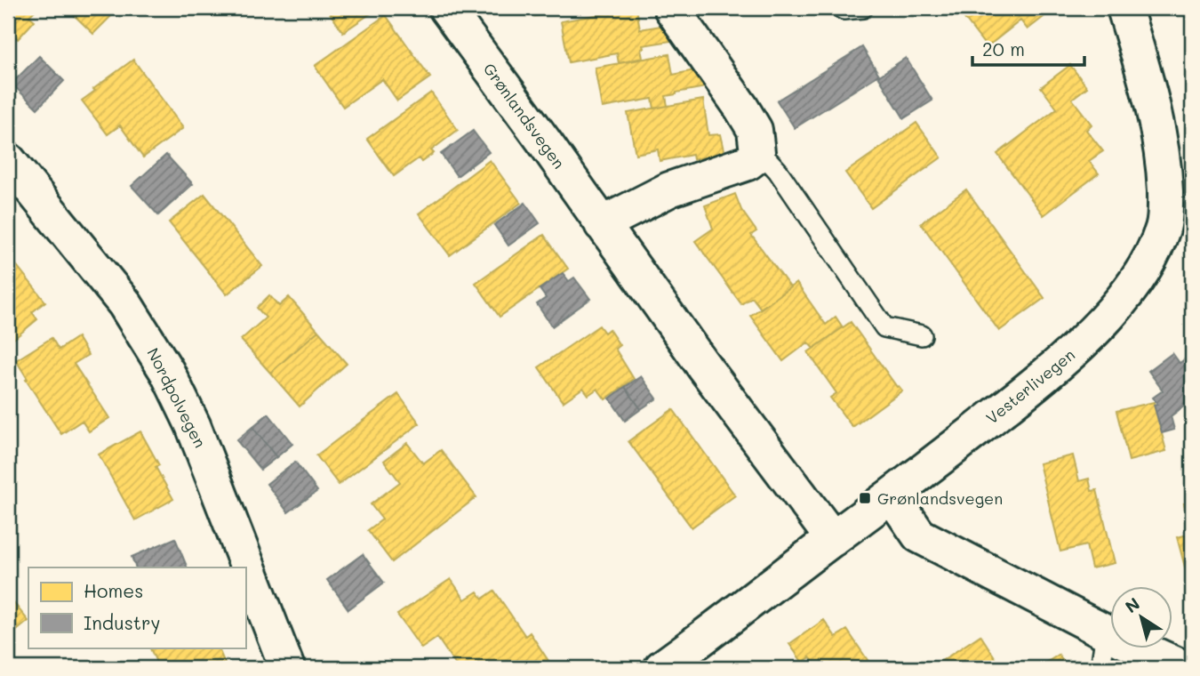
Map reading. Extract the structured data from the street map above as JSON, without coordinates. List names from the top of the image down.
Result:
{
  "streets": {
    "street": ["Grønlandsvegen", "Vesterlivegen", "Nordpolvegen"]
  },
  "crossings": [
    ["Grønlandsvegen", "Vesterlivegen"]
  ],
  "places": {
    "transit": ["Grønlandsvegen"]
  },
  "legend": ["Homes", "Industry"],
  "scale_bar": "20 m",
  "north": "top left"
}
